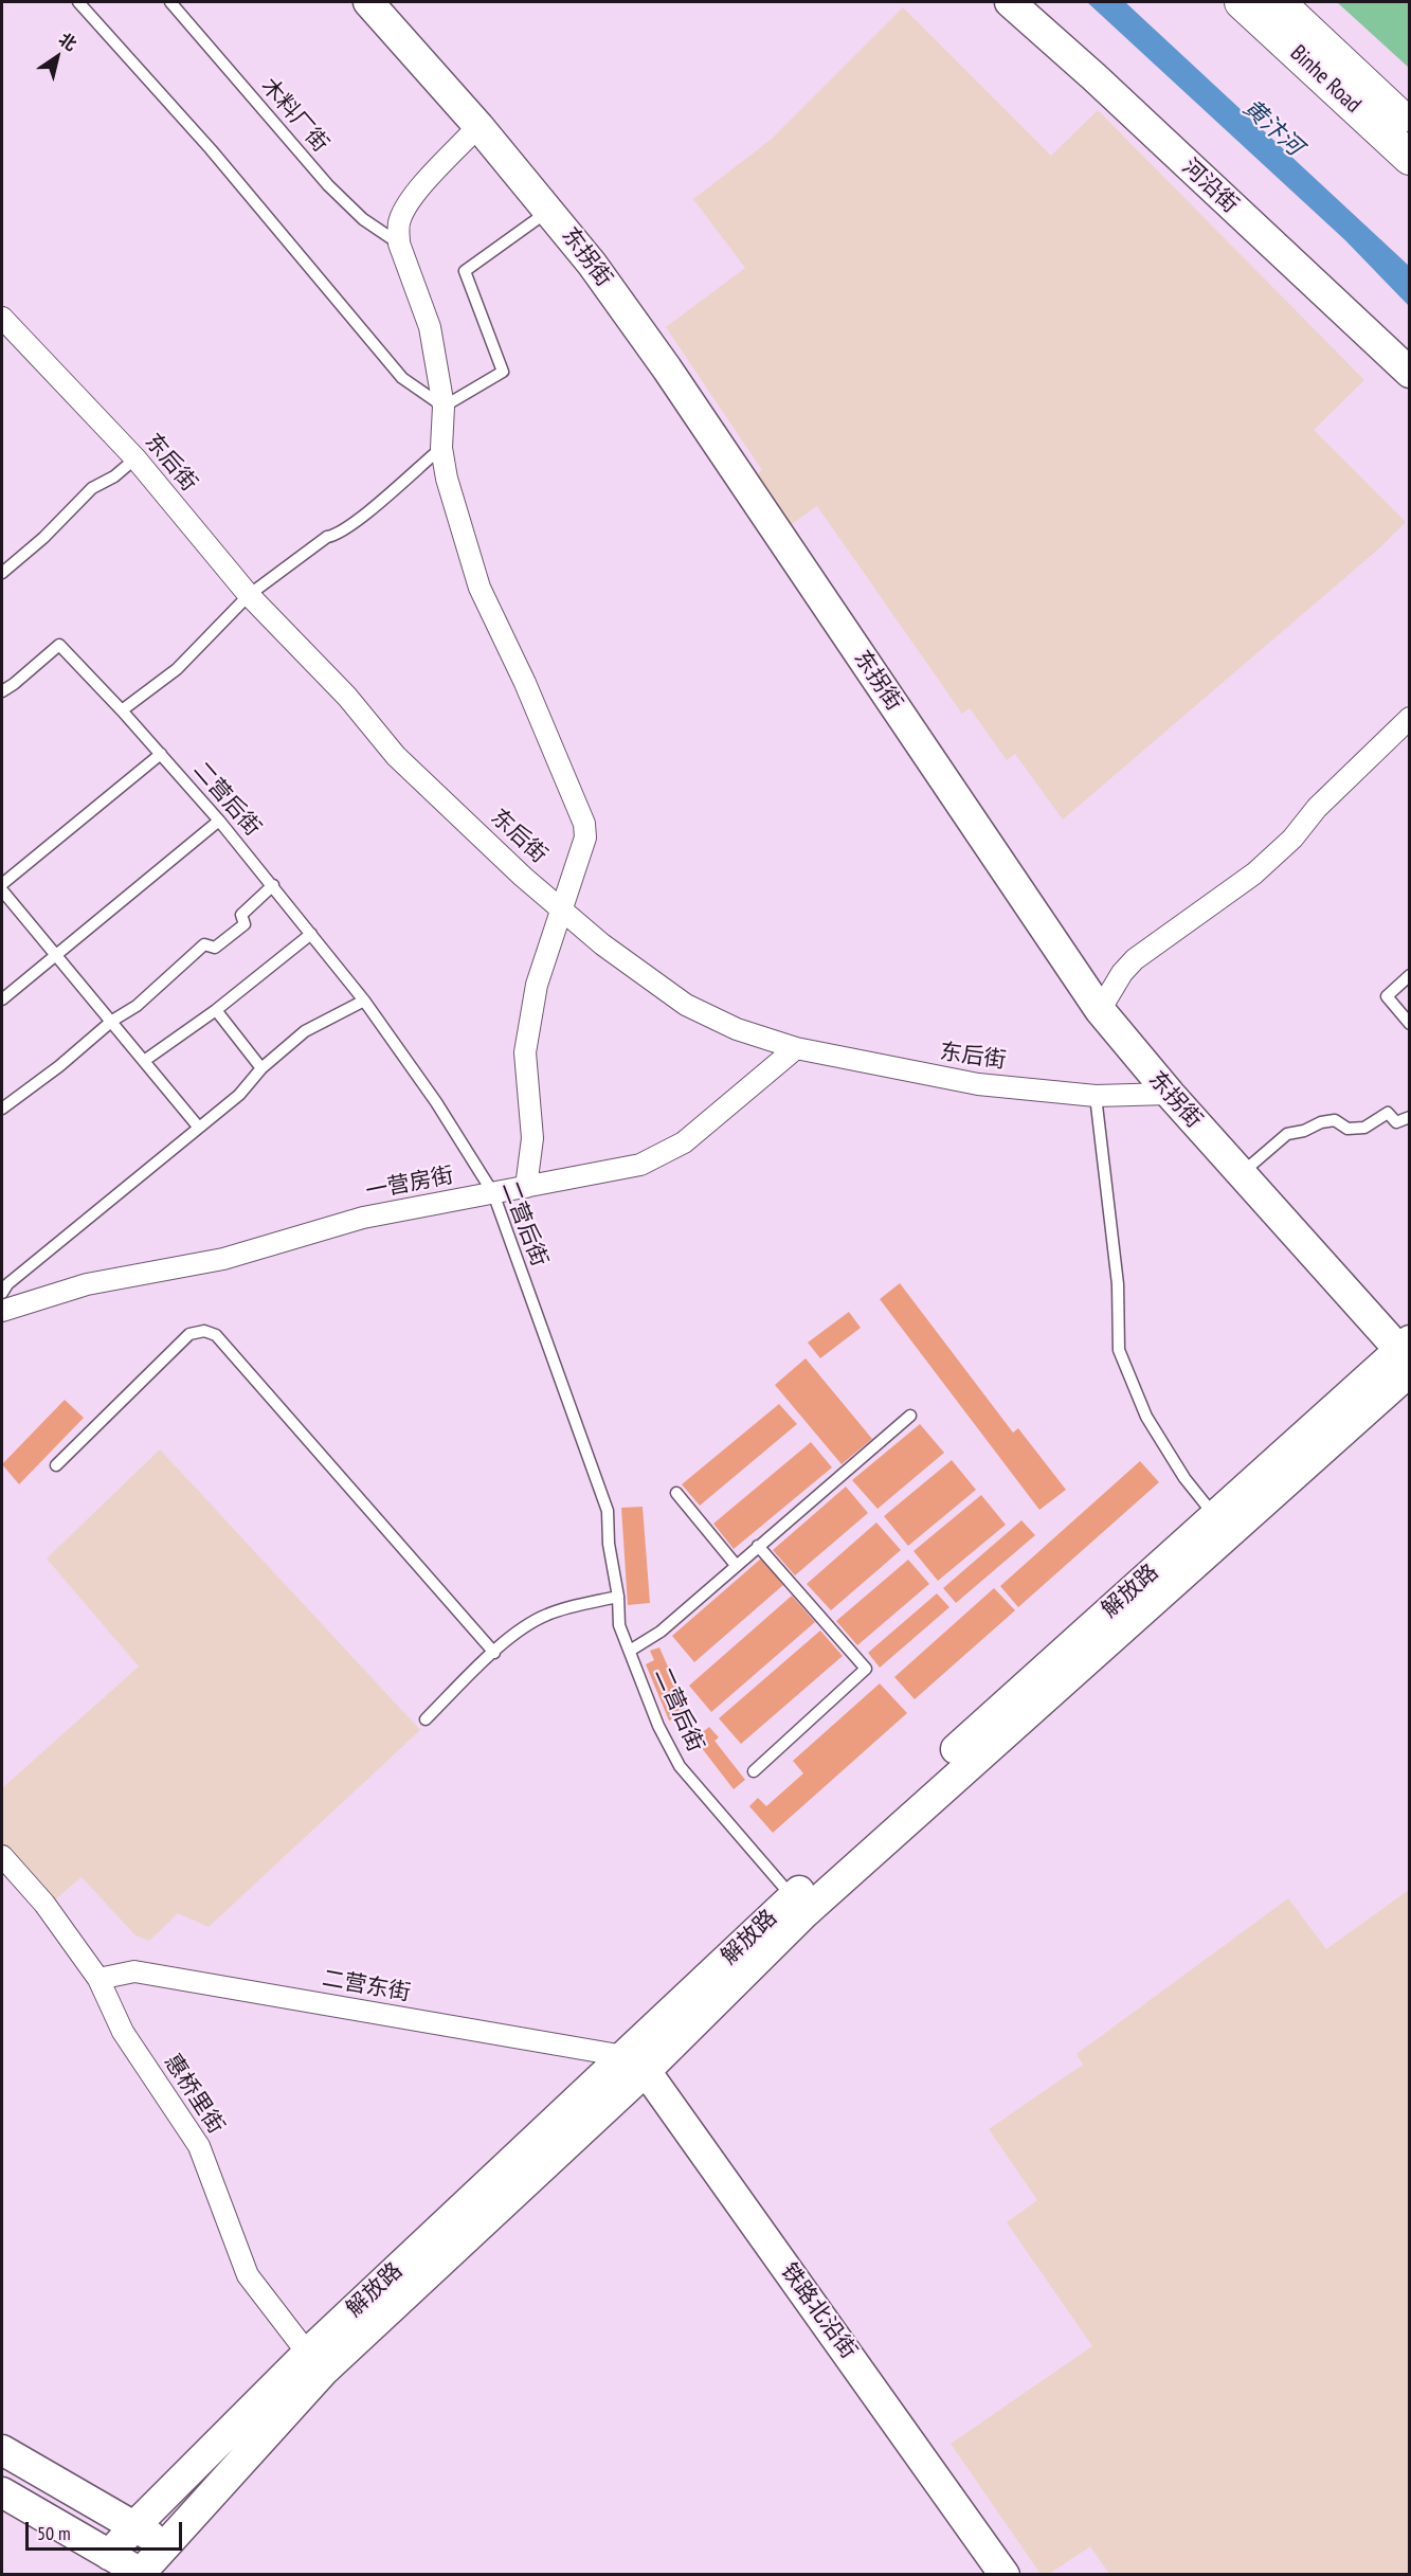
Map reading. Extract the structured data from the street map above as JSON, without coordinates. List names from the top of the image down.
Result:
{
  "streets": {
    "main road": [
      "Binhe Road",
      "河沿街",
      "东拐街",
      "解放路",
      "铁路北沿街"
    ],
    "street": [
      "东后街",
      "一营房街",
      "二营东街",
      "惠桥里街"
    ],
    "lane": ["木料厂街", "二营后街"]
  },
  "crossings": [
    ["东拐街", "东后街"],
    ["东拐街", "解放路"],
    ["东后街", "一营房街"],
    ["二营后街", "一营房街"],
    ["二营后街", "解放路"],
    ["解放路", "二营东街"],
    ["解放路", "惠桥里街"],
    ["解放路", "铁路北沿街"],
    ["二营东街", "惠桥里街"],
    ["二营东街", "铁路北沿街"]
  ],
  "water": ["黄汴河"],
  "scale_bar": "50 m",
  "north": "top right"
}
